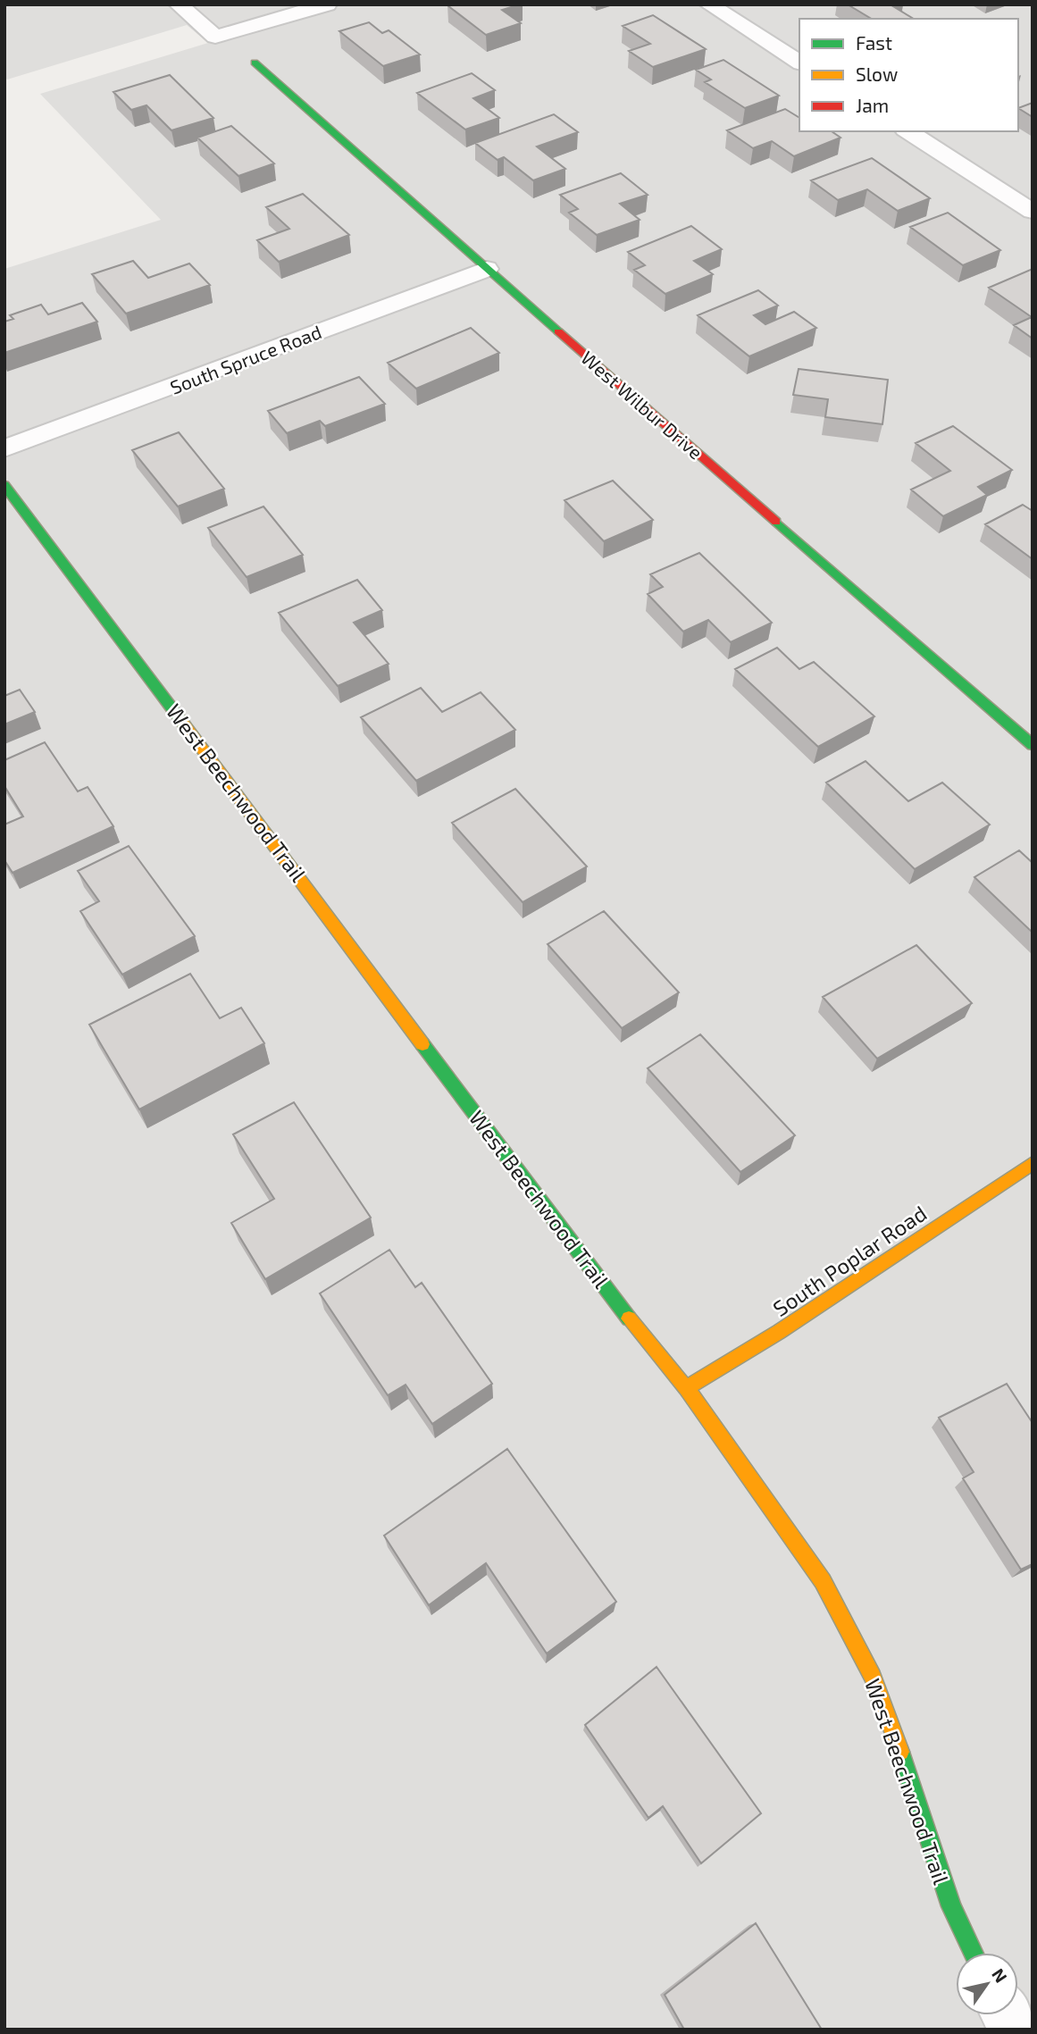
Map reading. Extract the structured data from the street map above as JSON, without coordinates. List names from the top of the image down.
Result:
{
  "streets": {
    "street": [
      "South Spruce Road",
      "West Wilbur Drive",
      "West Beechwood Trail",
      "South Poplar Road"
    ]
  },
  "crossings": [
    ["South Spruce Road", "West Wilbur Drive"],
    ["West Beechwood Trail", "South Poplar Road"]
  ],
  "legend": ["Fast", "Slow", "Jam"],
  "north": "top right"
}
